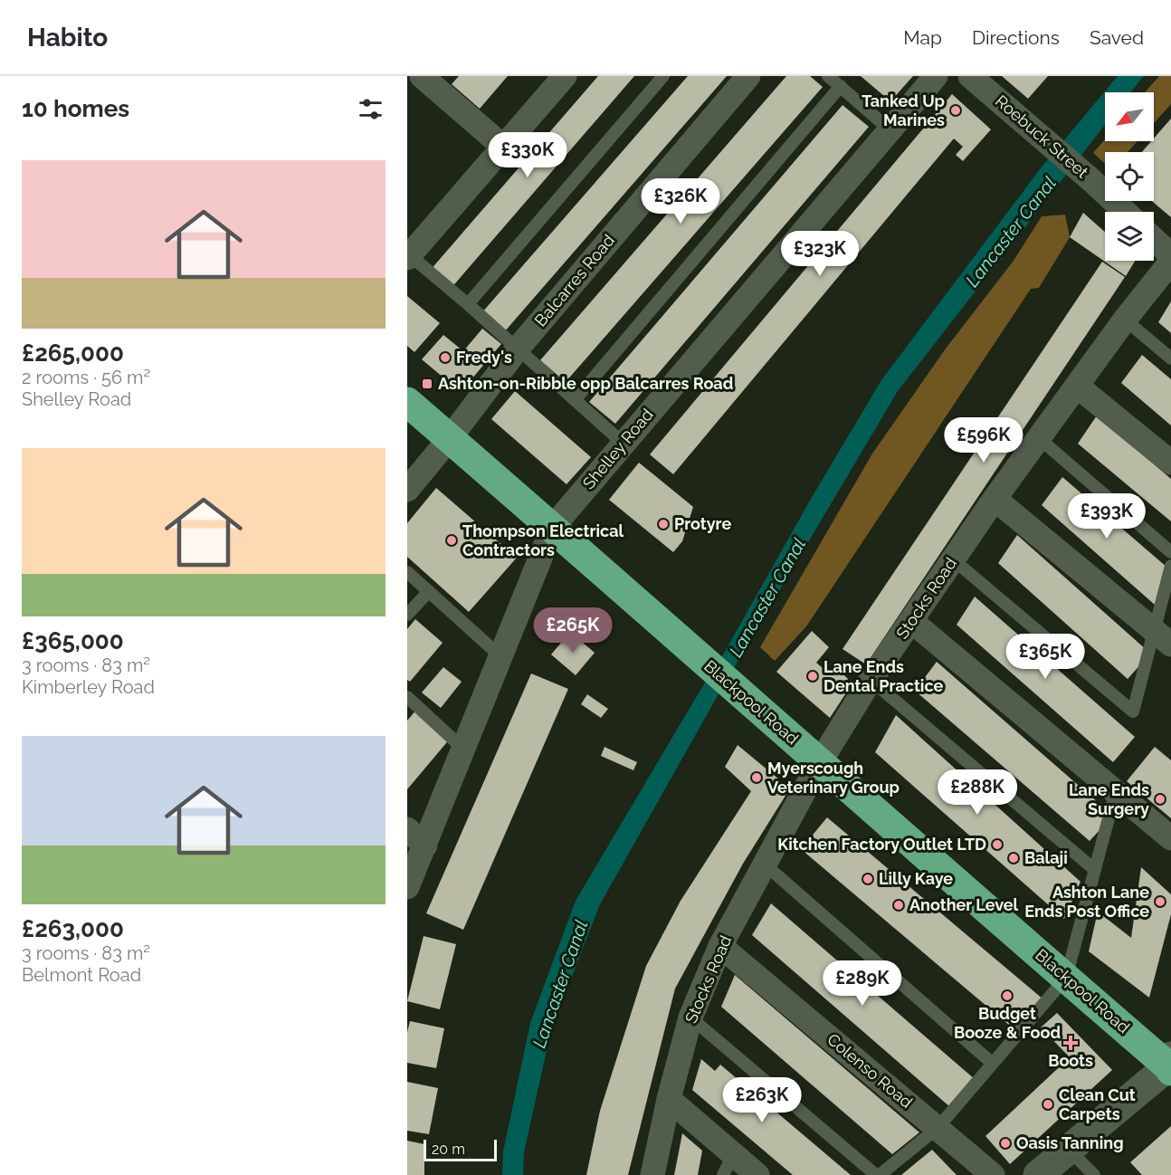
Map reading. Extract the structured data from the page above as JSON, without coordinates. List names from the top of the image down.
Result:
{
  "streets": {
    "highway": ["Blackpool Road"],
    "street": [
      "Roebuck Street",
      "Balcarres Road",
      "Shelley Road",
      "Stocks Road",
      "Colenso Road"
    ]
  },
  "crossings": [
    ["Balcarres Road", "Blackpool Road"],
    ["Shelley Road", "Blackpool Road"],
    ["Stocks Road", "Blackpool Road"],
    ["Stocks Road", "Colenso Road"]
  ],
  "water": ["Lancaster Canal"],
  "places": {
    "other": [
      "Tanked Up Marines",
      "Fredy's",
      "Protyre",
      "Thompson Electrical Contractors",
      "Lane Ends Dental Practice",
      "Myerscough Veterinary Group",
      "Lane Ends Surgery",
      "Kitchen Factory Outlet LTD",
      "Balaji",
      "Lilly Kaye",
      "Ashton Lane Ends Post Office",
      "Another Level",
      "Budget Booze & Food",
      "Clean Cut Carpets",
      "Oasis Tanning"
    ],
    "transit": ["Ashton-on-Ribble opp Balcarres Road"],
    "health": ["Boots"]
  },
  "scale_bar": "20 m",
  "north": "bottom left",
  "page": {
    "header": "Habito",
    "nav": ["Map", "Directions", "Saved"],
    "heading": "10 homes",
    "price": [
      "£330K",
      "£326K",
      "£323K",
      "£596K",
      "£393K",
      "£265K",
      "£365K",
      "£288K",
      "£289K",
      "£263K"
    ],
    "list": [
      {
        "name": "£265,000",
        "note": "2 rooms · 56 m² · Shelley Road"
      },
      {
        "name": "£365,000",
        "note": "3 rooms · 83 m² · Kimberley Road"
      },
      {
        "name": "£263,000",
        "note": "3 rooms · 83 m² · Belmont Road"
      }
    ],
    "scale": "20 m"
  }
}
